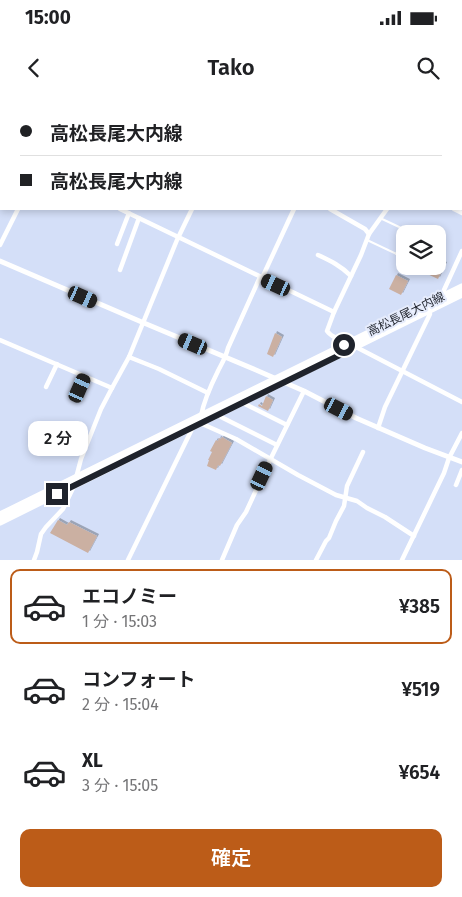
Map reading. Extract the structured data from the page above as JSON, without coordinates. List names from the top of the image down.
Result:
{
  "streets": {
    "main road": ["高松長尾大内線"]
  },
  "page": {
    "status": "15:00",
    "header": "Tako",
    "banner": ["高松長尾大内線", "高松長尾大内線"],
    "bubble": "2 分",
    "list": [
      {
        "name": "エコノミー",
        "note": "1 分 · 15:03",
        "value": "¥385"
      },
      {
        "name": "コンフォート",
        "note": "2 分 · 15:04",
        "value": "¥519"
      },
      {
        "name": "XL",
        "note": "3 分 · 15:05",
        "value": "¥654"
      }
    ],
    "buttons": "確定"
  }
}
